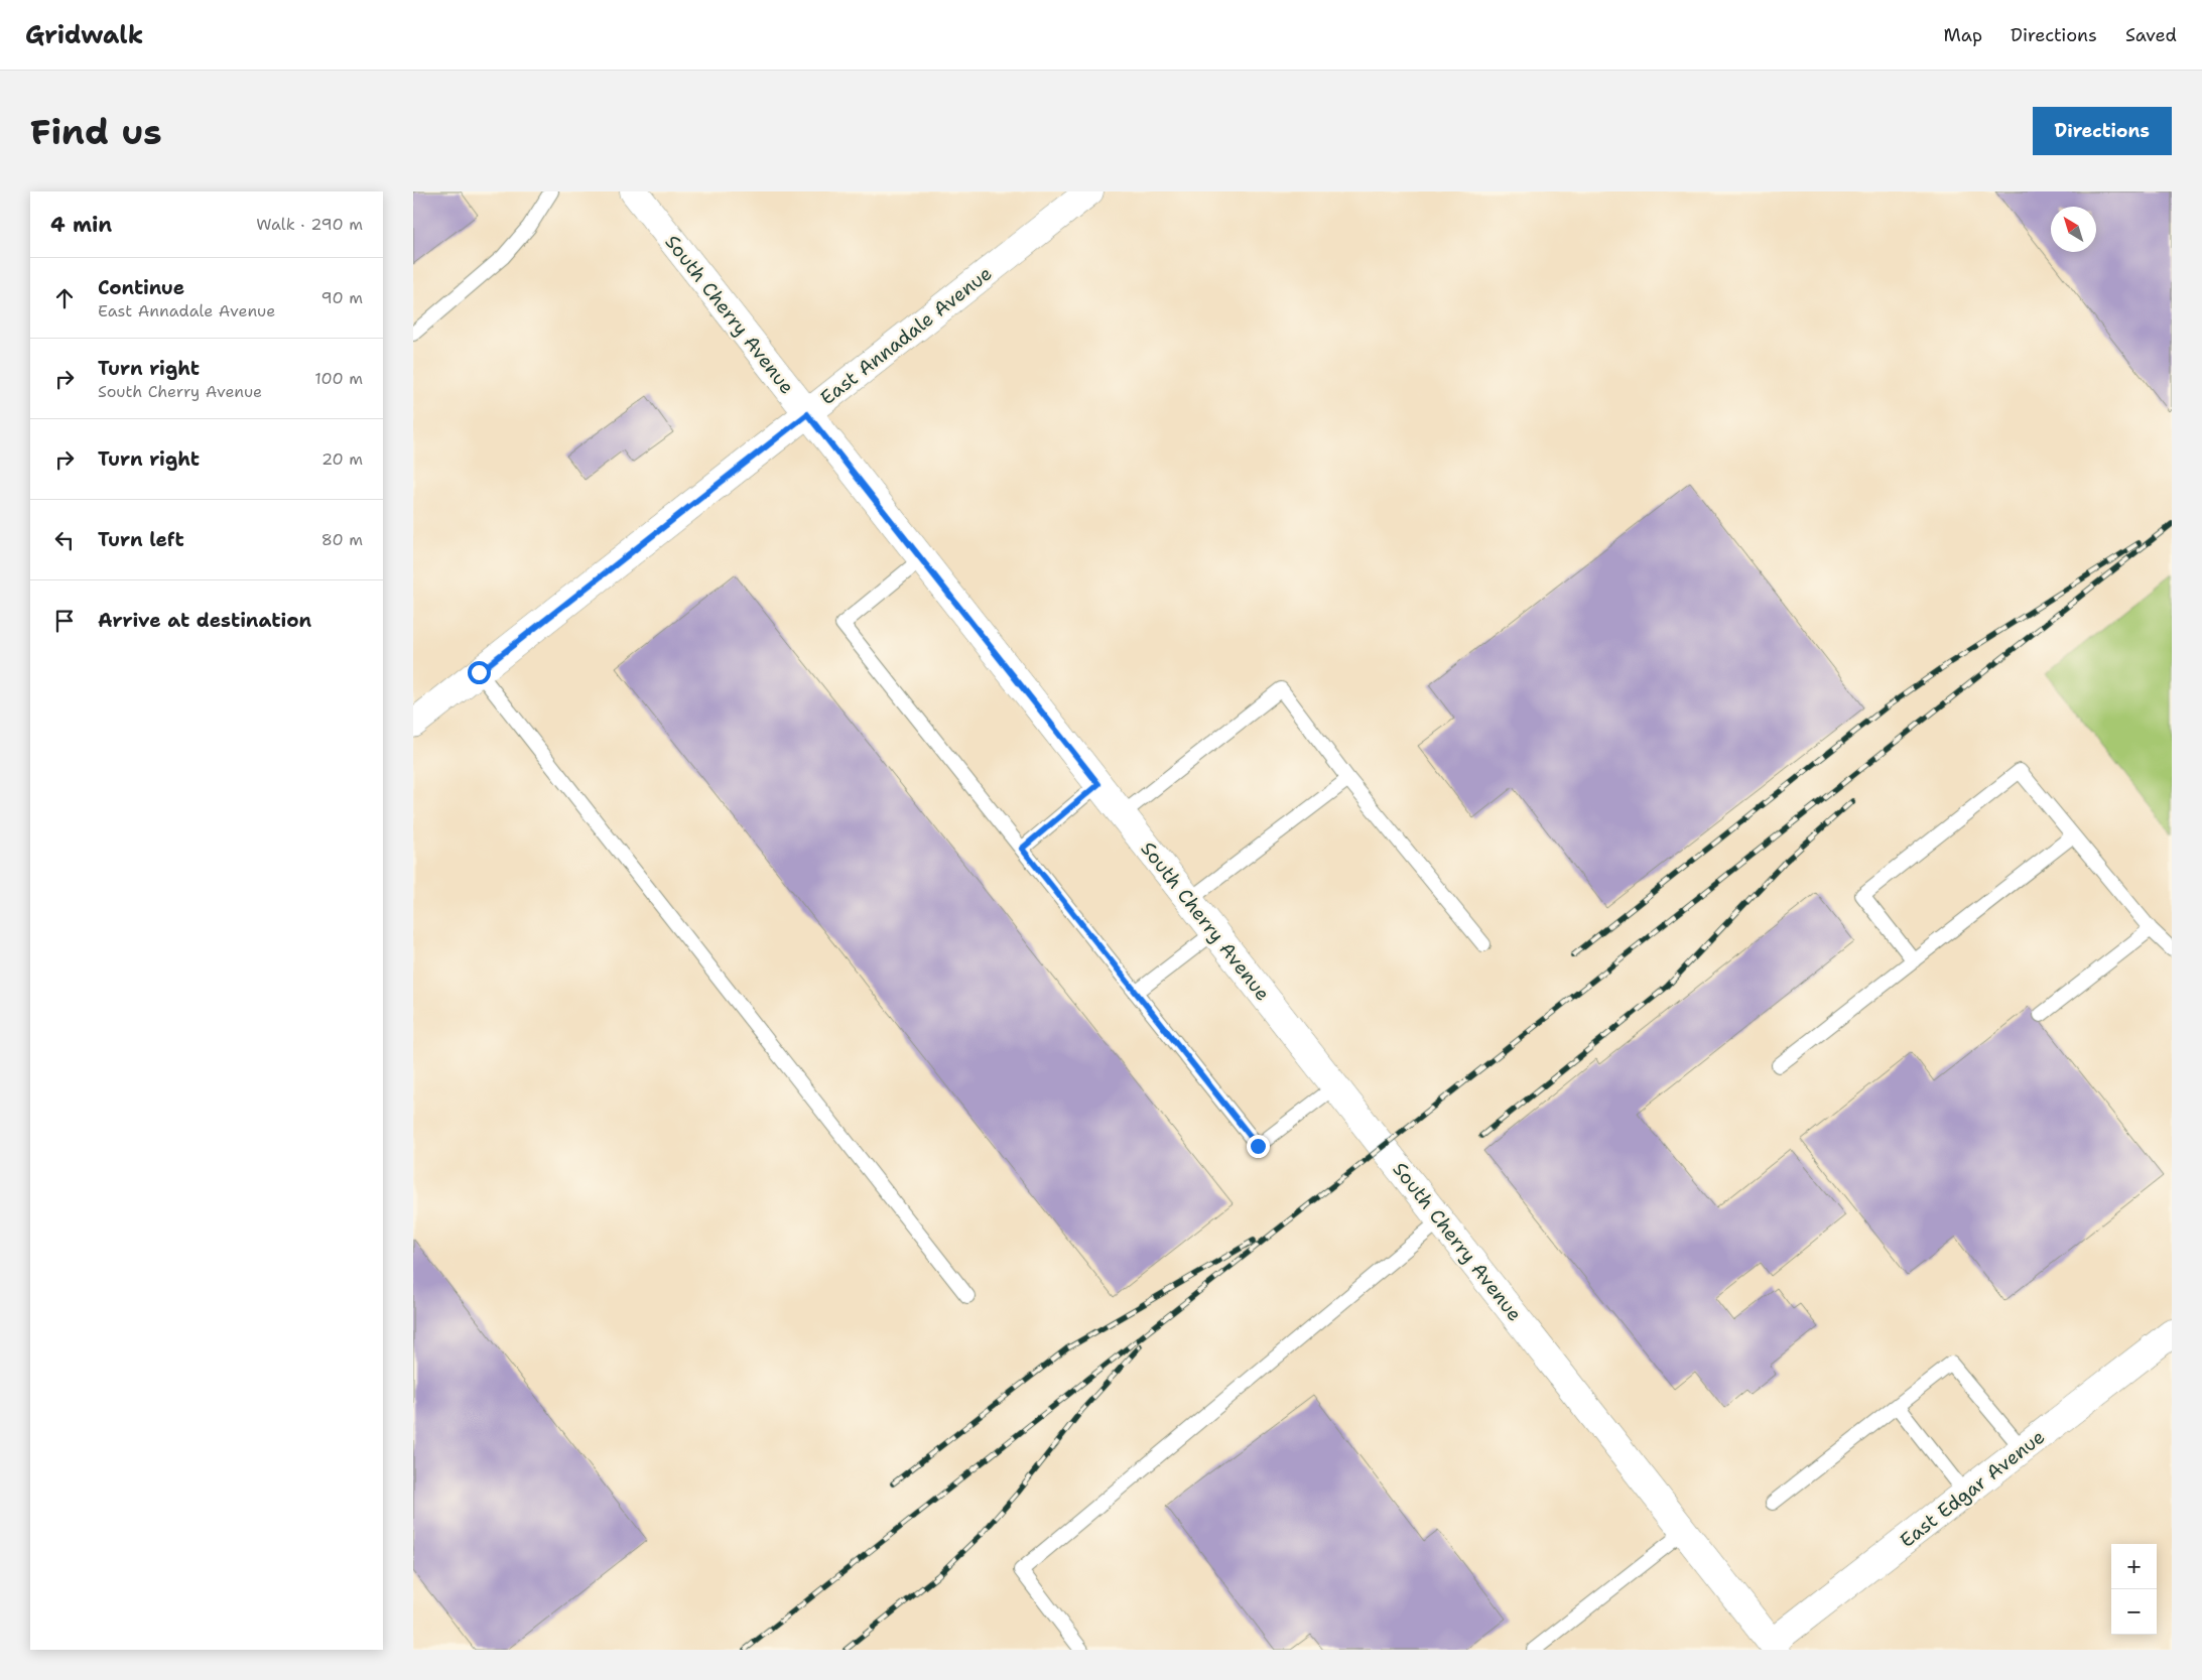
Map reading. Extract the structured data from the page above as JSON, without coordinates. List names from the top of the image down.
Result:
{
  "streets": {
    "street": ["South Cherry Avenue", "East Annadale Avenue", "East Edgar Avenue"]
  },
  "crossings": [
    ["South Cherry Avenue", "East Annadale Avenue"],
    ["South Cherry Avenue", "East Edgar Avenue"]
  ],
  "north": "top left",
  "page": {
    "header": "Gridwalk",
    "nav": ["Map", "Directions", "Saved"],
    "buttons": "Directions",
    "title": "Find us",
    "heading": ["4 min", "Walk · 290 m"],
    "list": [
      ["Continue", "East Annadale Avenue", "90 m"],
      ["Turn right", "South Cherry Avenue", "100 m"],
      ["Turn right", "20 m"],
      ["Turn left", "80 m"],
      "Arrive at destination"
    ],
    "map_buttons": ["+", "−"]
  }
}
